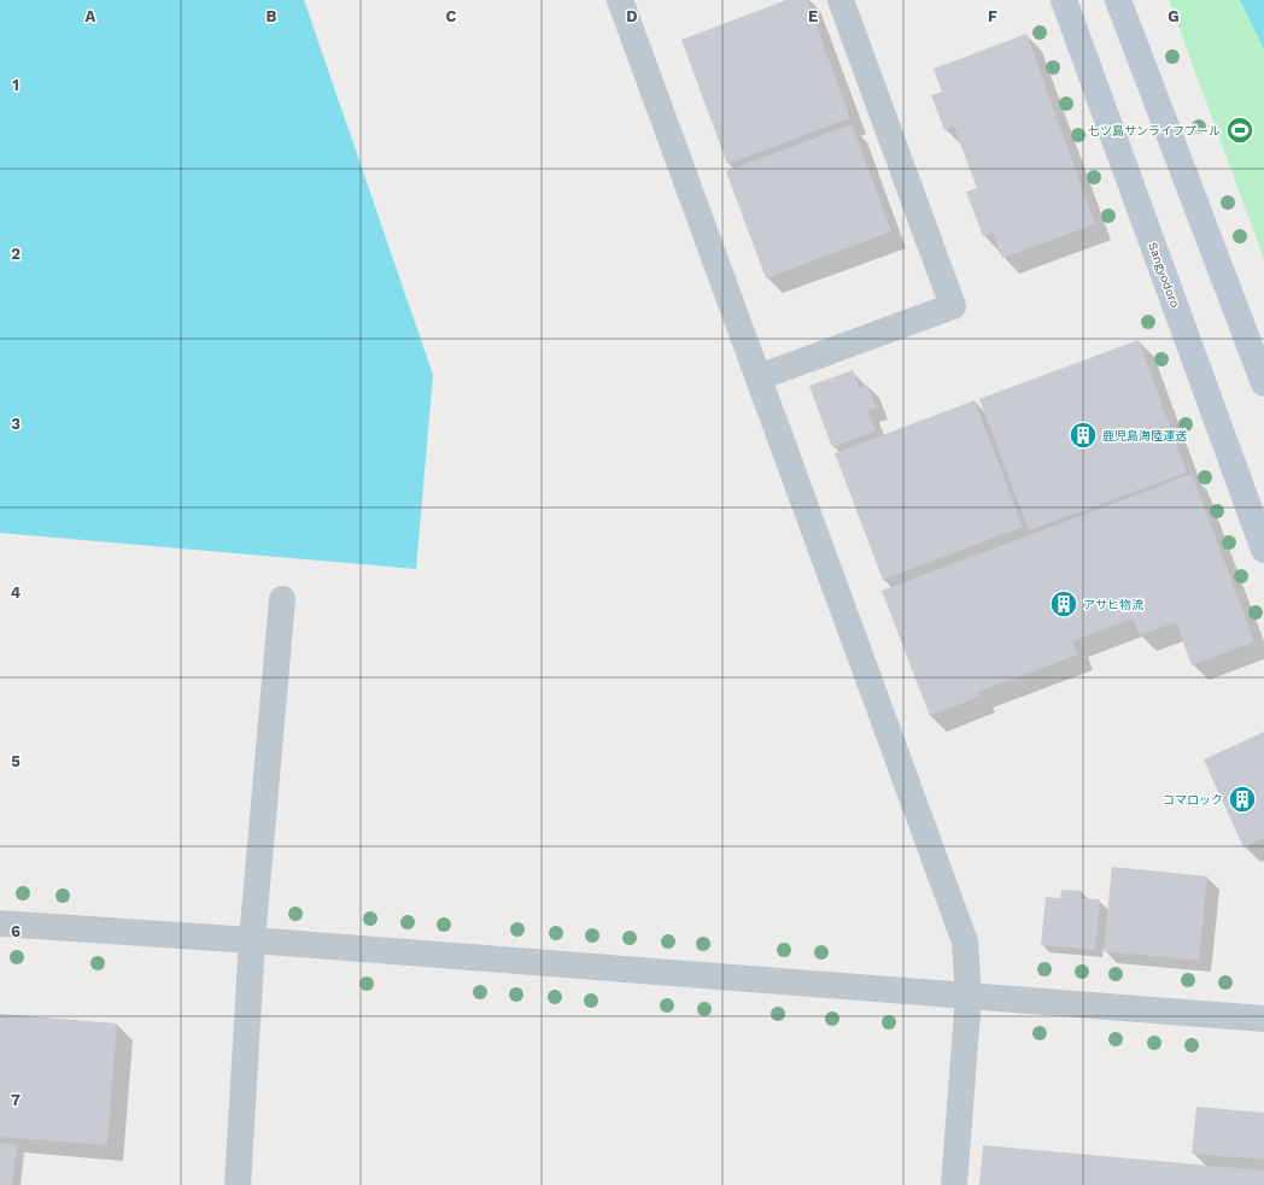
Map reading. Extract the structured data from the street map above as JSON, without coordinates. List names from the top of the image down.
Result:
{
  "streets": {
    "main road": ["Sangyodoro"]
  },
  "places": {
    "sports": ["七ツ島サンライフプール"],
    "building": ["鹿児島海陸運送", "アサヒ物流", "コマロック"]
  },
  "grid": {
    "columns": [
      "A",
      "B",
      "C",
      "D",
      "E",
      "F",
      "G"
    ],
    "rows": [
      "1",
      "2",
      "3",
      "4",
      "5",
      "6",
      "7"
    ]
  }
}
